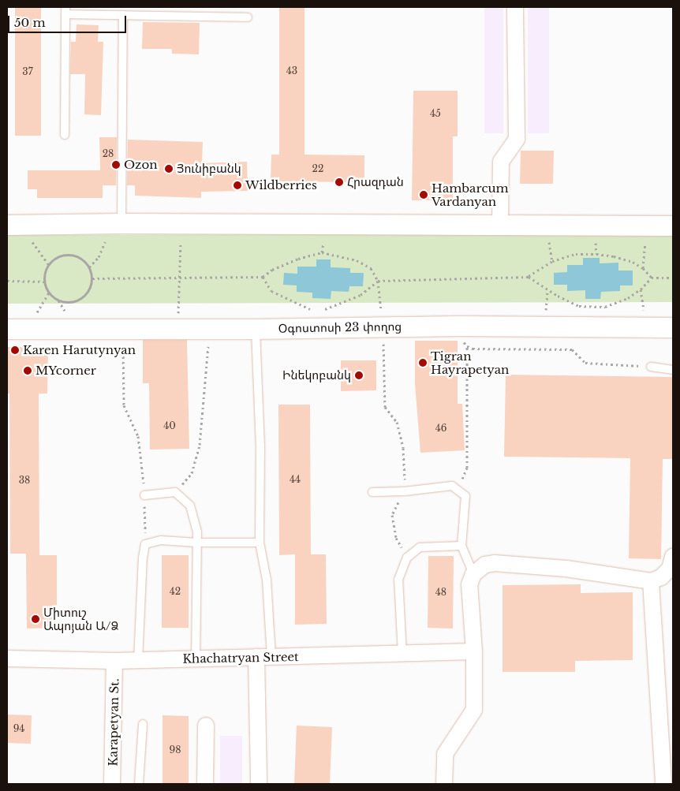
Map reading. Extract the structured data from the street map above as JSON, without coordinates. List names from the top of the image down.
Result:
{
  "streets": {
    "street": ["Օգոստոսի 23 փողոց", "Khachatryan Street", "Karapetyan St."]
  },
  "crossings": [
    ["Khachatryan Street", "Karapetyan St."]
  ],
  "places": [
    "Ozon",
    "Յունիբանկ",
    "Հրազդան",
    "Wildberries",
    "Hambarcum Vardanyan",
    "Karen Harutynyan",
    "Tigran Hayrapetyan",
    "MYcorner",
    "Ինեկոբանկ",
    "Միտուշ Ապոյան Ա/Ձ"
  ],
  "house_numbers": [
    "43",
    "37",
    "45",
    "28",
    "22",
    "40",
    "46",
    "44",
    "38",
    "42",
    "48",
    "94",
    "98"
  ],
  "scale_bar": "50 m"
}
